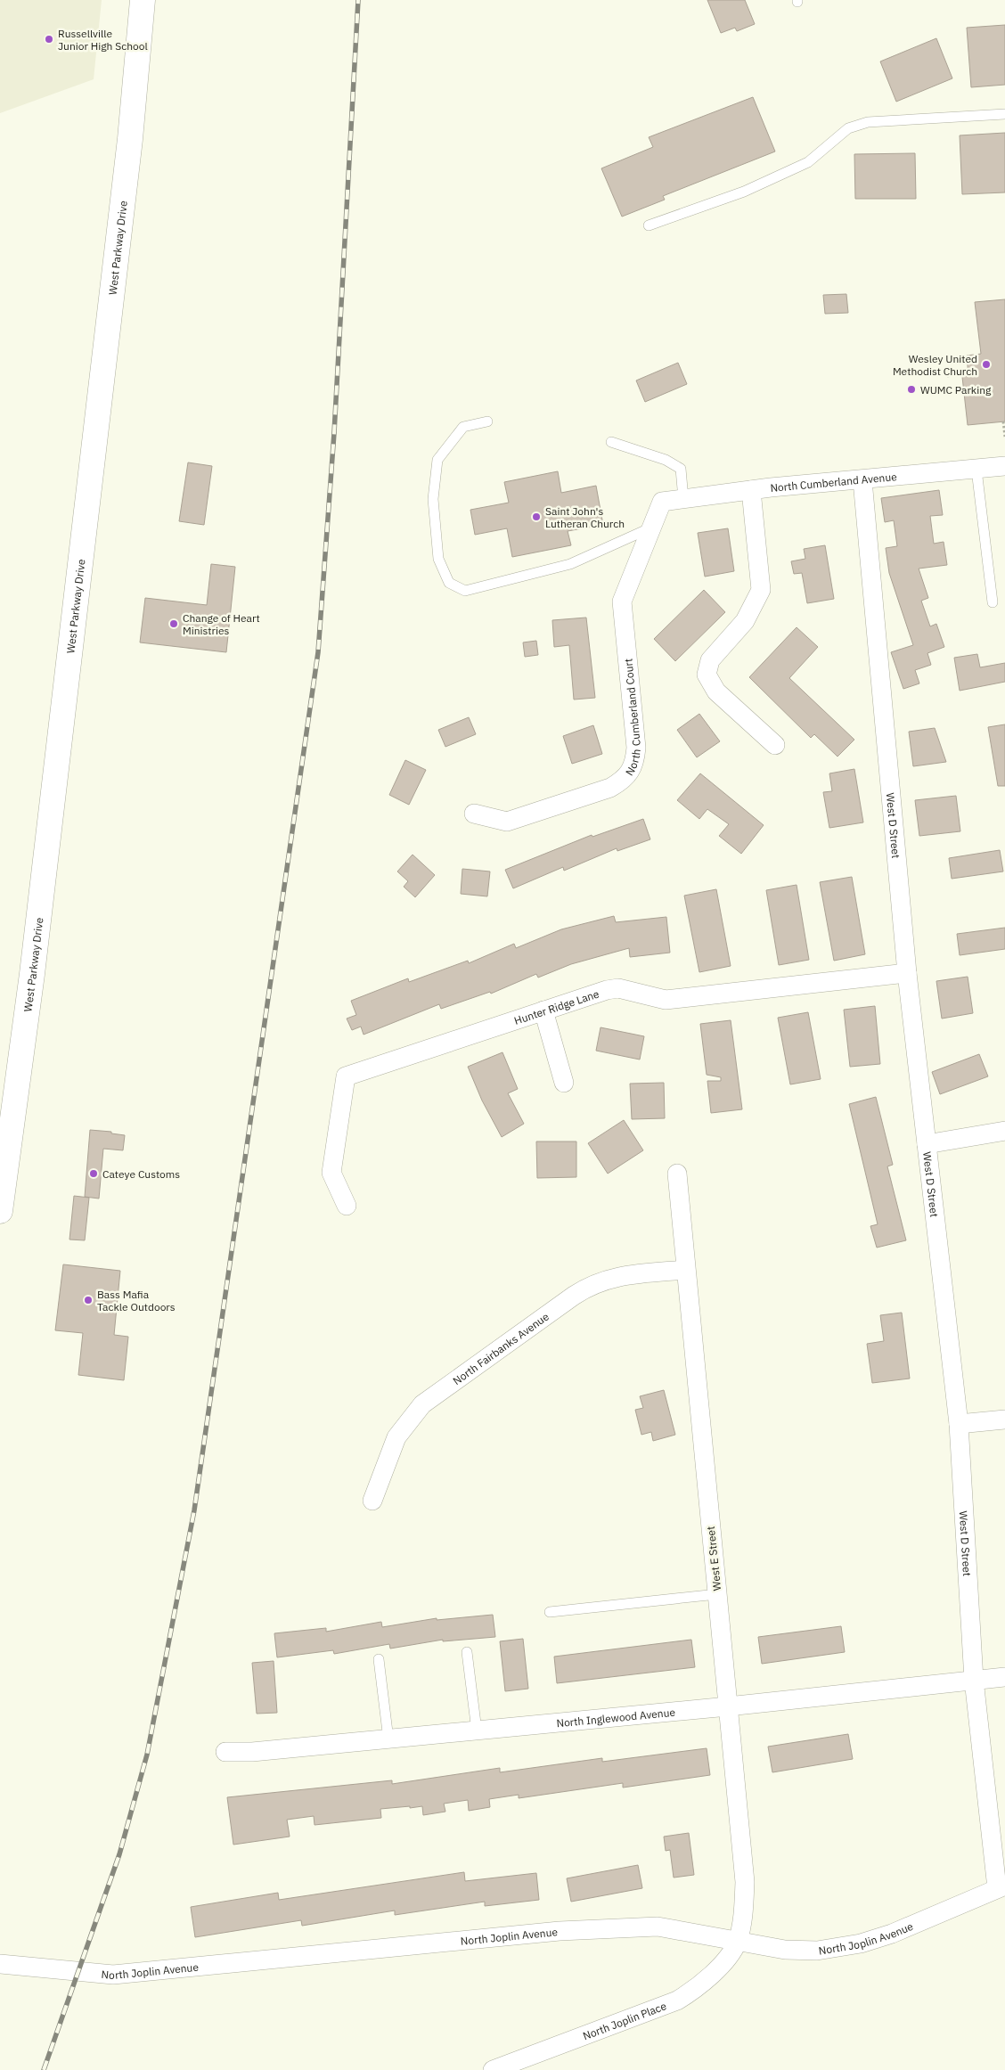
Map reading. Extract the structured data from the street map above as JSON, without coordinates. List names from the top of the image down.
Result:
{
  "streets": {
    "main road": ["West Parkway Drive"],
    "street": [
      "North Cumberland Avenue",
      "North Cumberland Court",
      "West D Street",
      "Hunter Ridge Lane",
      "North Fairbanks Avenue",
      "West E Street",
      "North Inglewood Avenue",
      "North Joplin Avenue",
      "North Joplin Place"
    ]
  },
  "crossings": [
    ["North Cumberland Avenue", "North Cumberland Court"],
    ["North Cumberland Avenue", "West D Street"],
    ["West D Street", "Hunter Ridge Lane"],
    ["West D Street", "North Inglewood Avenue"],
    ["West D Street", "North Joplin Avenue"],
    ["North Fairbanks Avenue", "West E Street"],
    ["West E Street", "North Inglewood Avenue"],
    ["West E Street", "North Joplin Avenue"],
    ["West E Street", "North Joplin Place"],
    ["North Joplin Avenue", "North Joplin Place"]
  ],
  "places": [
    "Russellville Junior High School",
    "Wesley United Methodist Church",
    "WUMC Parking",
    "Saint John's Lutheran Church",
    "Change of Heart Ministries",
    "Cateye Customs",
    "Bass Mafia Tackle Outdoors"
  ]
}
